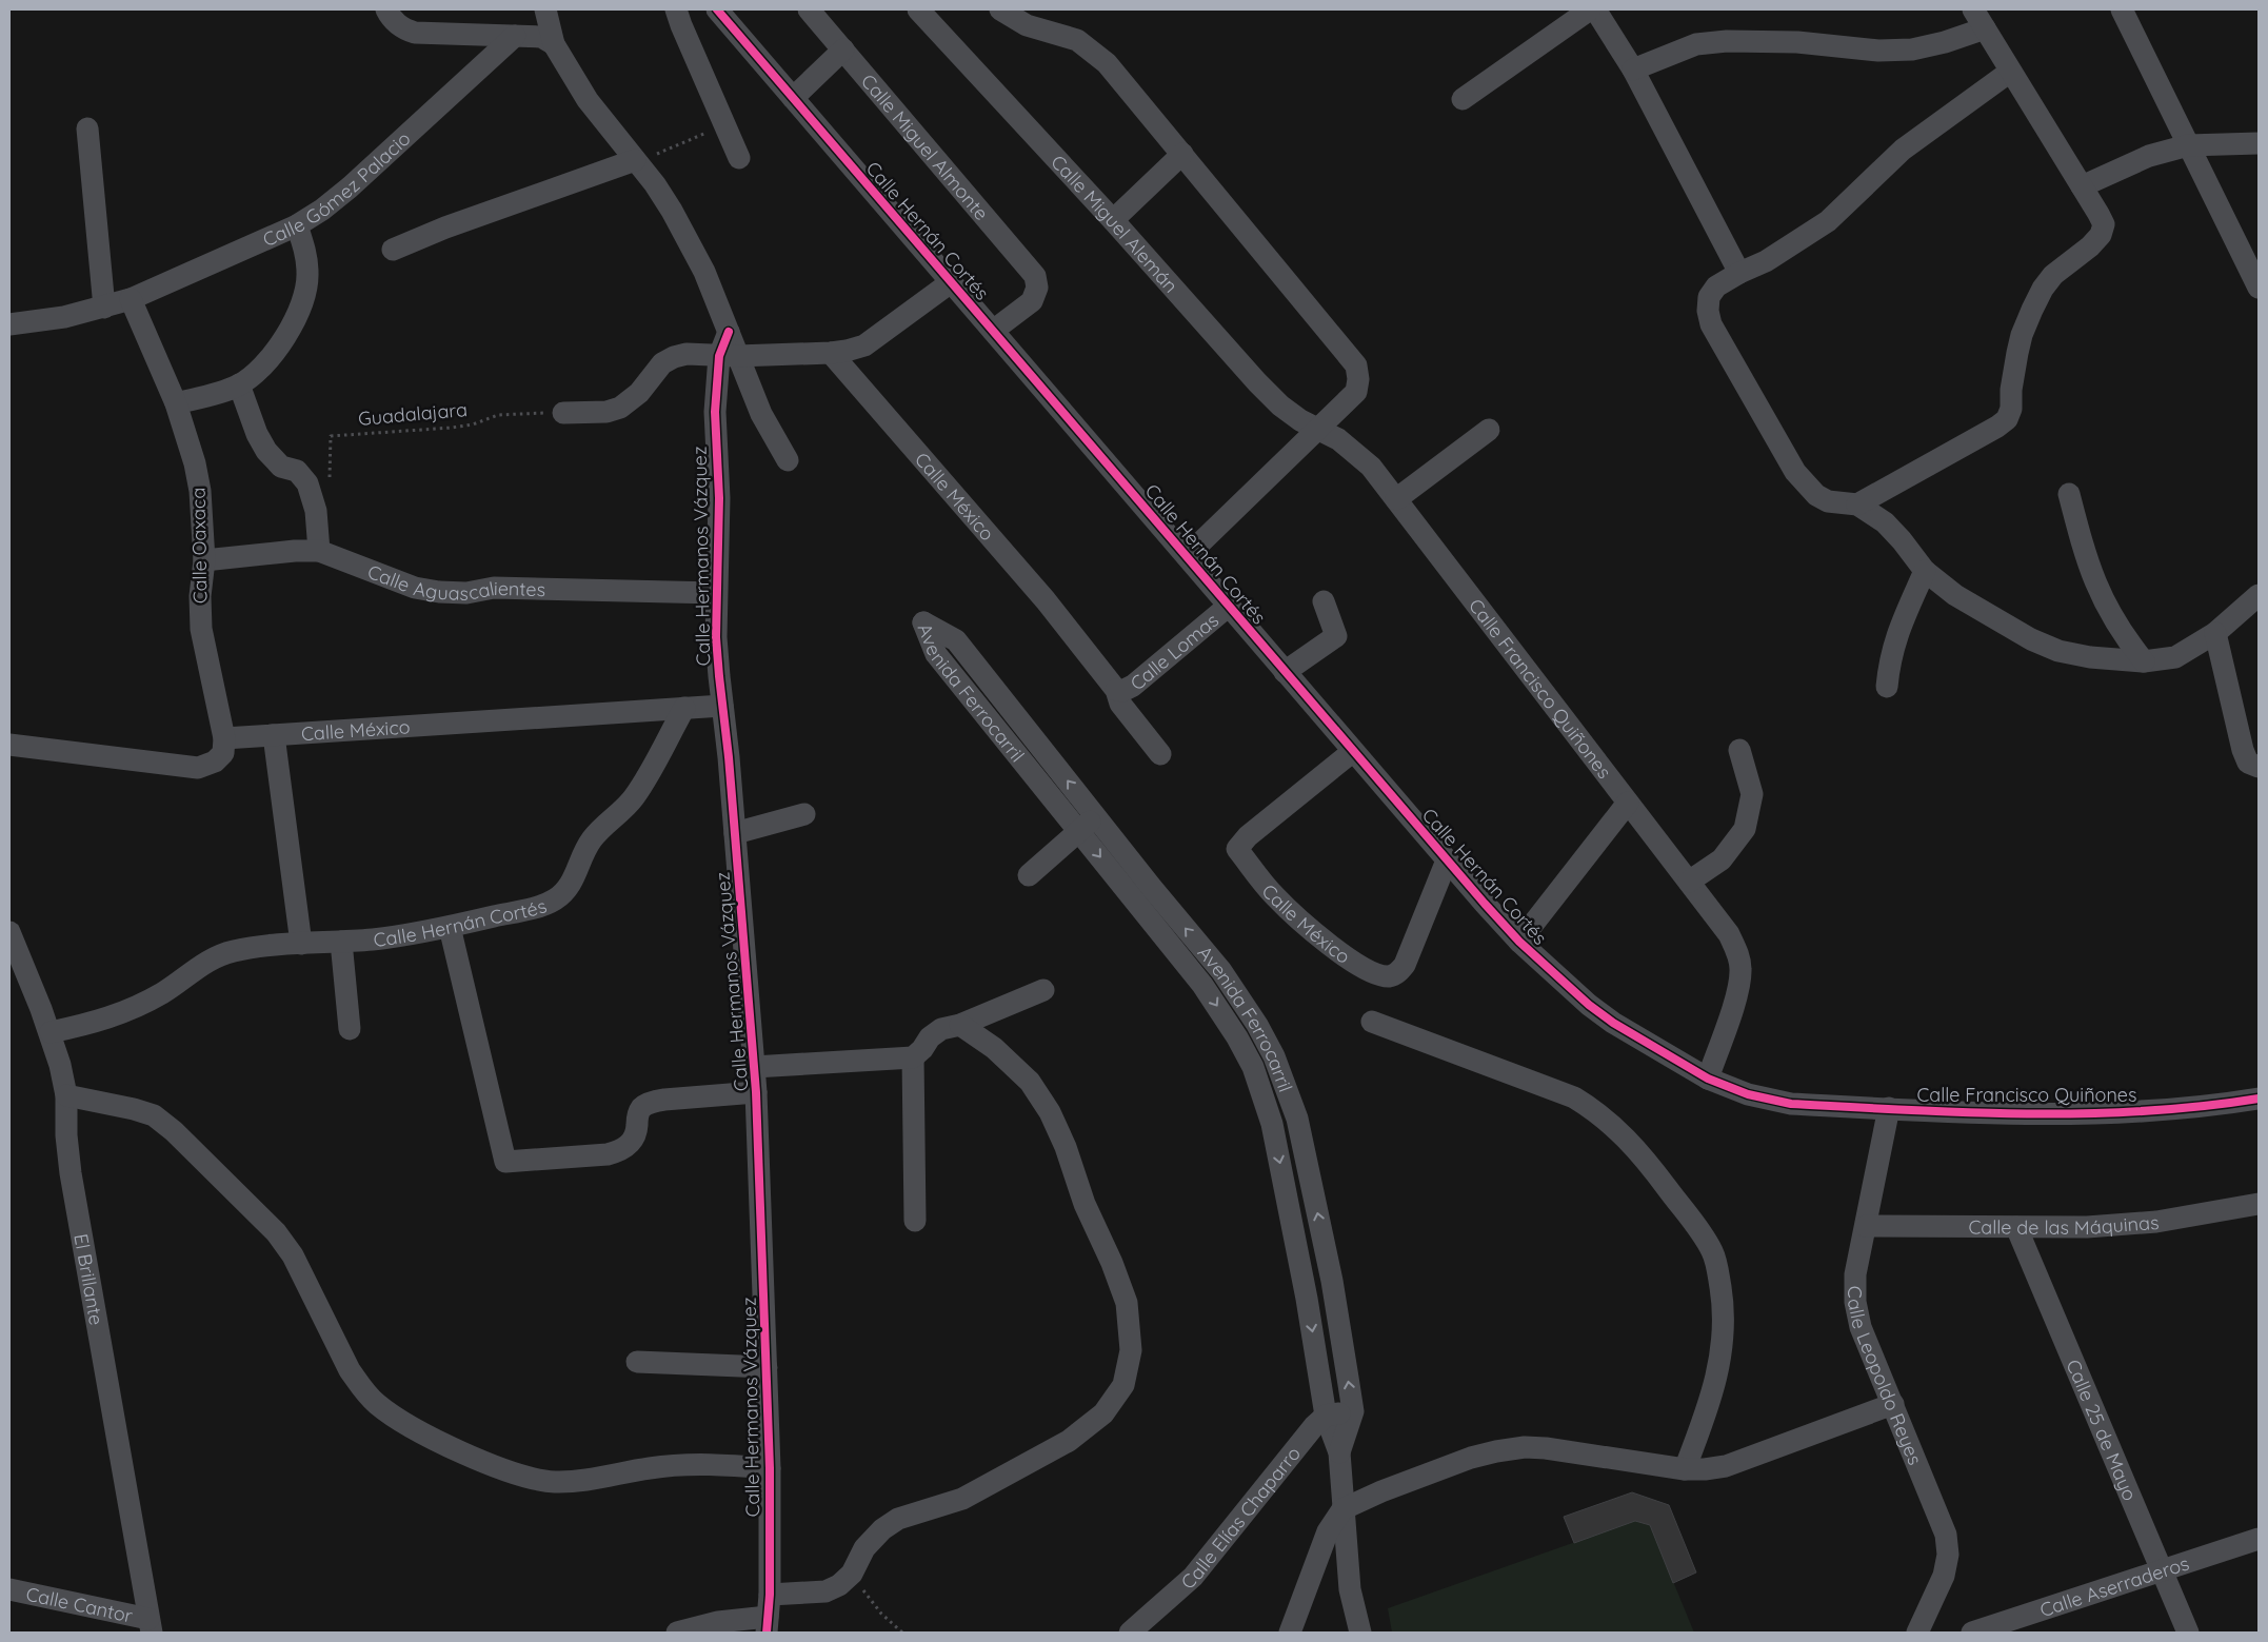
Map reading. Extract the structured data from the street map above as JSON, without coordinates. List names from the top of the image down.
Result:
{
  "streets": {
    "street": [
      "Calle Miguel Almonte",
      "Calle Gómez Palacio",
      "Calle Miguel Alemán",
      "Calle Hernán Cortés",
      "Calle México",
      "Calle Oaxaca",
      "Calle Hermanos Vázquez",
      "Calle Aguascalientes",
      "Calle Lomas",
      "Calle Francisco Quiñones",
      "Avenida Ferrocarril",
      "Calle de las Máquinas",
      "El Brillante",
      "Calle Leopoldo Reyes",
      "Calle 25 de Mayo",
      "Calle Elías Chaparro",
      "Calle Aserraderos",
      "Calle Cantor"
    ],
    "path": ["Guadalajara"]
  },
  "crossings": [
    ["Calle Miguel Almonte", "Calle Hernán Cortés"],
    ["Calle Gómez Palacio", "Calle Oaxaca"],
    ["Calle Miguel Alemán", "Calle Francisco Quiñones"],
    ["Calle Hernán Cortés", "Calle México"],
    ["Calle Hernán Cortés", "Calle Lomas"],
    ["Calle Hernán Cortés", "Calle Francisco Quiñones"],
    ["Calle Hernán Cortés", "El Brillante"],
    ["Calle Hernán Cortés", "Calle Leopoldo Reyes"],
    ["Calle México", "Calle Oaxaca"],
    ["Calle México", "Calle Hermanos Vázquez"],
    ["Calle México", "Calle Lomas"],
    ["Calle Oaxaca", "Calle Aguascalientes"],
    ["Calle Hermanos Vázquez", "Calle Aguascalientes"],
    ["Calle Francisco Quiñones", "Calle Leopoldo Reyes"],
    ["Avenida Ferrocarril", "Calle Elías Chaparro"],
    ["Calle de las Máquinas", "Calle Leopoldo Reyes"],
    ["Calle de las Máquinas", "Calle 25 de Mayo"],
    ["El Brillante", "Calle Cantor"],
    ["Calle 25 de Mayo", "Calle Aserraderos"]
  ]
}
